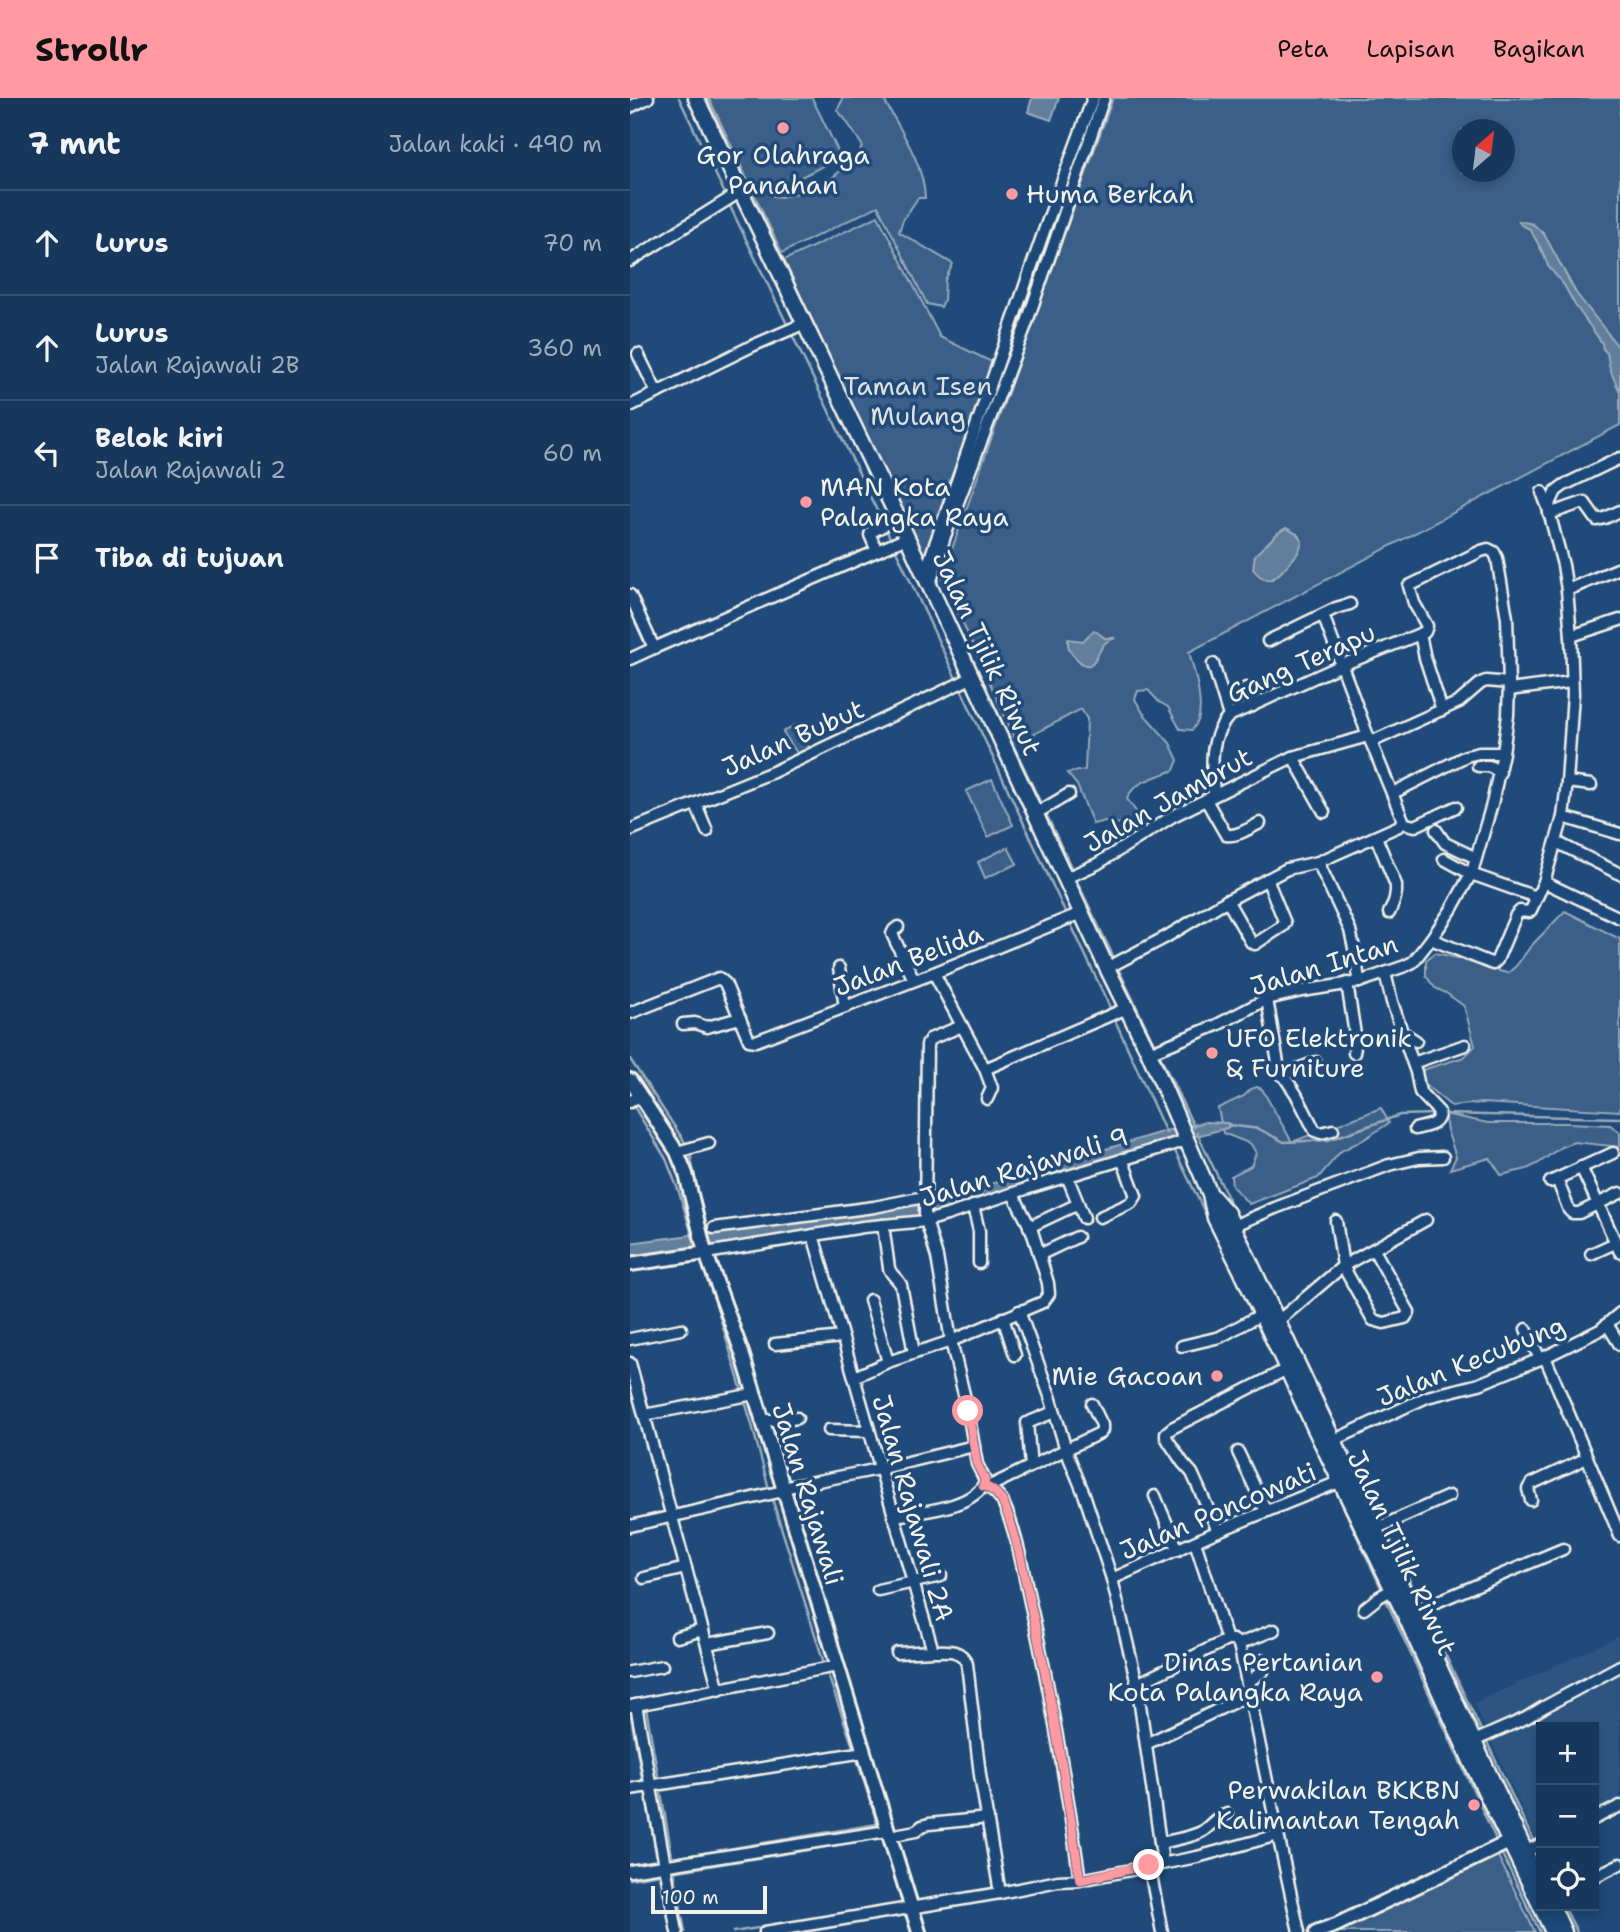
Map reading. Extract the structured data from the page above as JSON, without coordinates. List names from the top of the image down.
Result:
{
  "streets": {
    "highway": ["Jalan Tjilik Riwut"],
    "main road": ["Jalan Rajawali"],
    "street": [
      "Gang Terapu",
      "Jalan Bubut",
      "Jalan Jambrut",
      "Jalan Belida",
      "Jalan Intan",
      "Jalan Rajawali 9",
      "Jalan Kecubung",
      "Jalan Rajawali 2A",
      "Jalan Poncowati"
    ]
  },
  "crossings": [
    ["Jalan Tjilik Riwut", "Jalan Bubut"],
    ["Jalan Tjilik Riwut", "Jalan Jambrut"],
    ["Jalan Tjilik Riwut", "Jalan Belida"],
    ["Jalan Tjilik Riwut", "Jalan Intan"],
    ["Jalan Tjilik Riwut", "Jalan Rajawali 9"],
    ["Jalan Tjilik Riwut", "Jalan Kecubung"],
    ["Jalan Tjilik Riwut", "Jalan Poncowati"],
    ["Gang Terapu", "Jalan Jambrut"],
    ["Gang Terapu", "Jalan Intan"],
    ["Jalan Jambrut", "Jalan Intan"],
    ["Jalan Rajawali 9", "Jalan Rajawali"],
    ["Jalan Rajawali 9", "Jalan Rajawali 2A"]
  ],
  "parks": ["Taman Isen Mulang"],
  "places": [
    "Gor Olahraga Panahan",
    "Huma Berkah",
    "MAN Kota Palangka Raya",
    "UFO Elektronik & Furniture",
    "Mie Gacoan",
    "Dinas Pertanian Kota Palangka Raya",
    "Perwakilan BKKBN Kalimantan Tengah"
  ],
  "scale_bar": "100 m",
  "north": "top right",
  "page": {
    "header": "Strollr",
    "nav": ["Peta", "Lapisan", "Bagikan"],
    "heading": ["7 mnt", "Jalan kaki · 490 m"],
    "list": [
      ["Lurus", "70 m"],
      ["Lurus", "Jalan Rajawali 2B", "360 m"],
      ["Belok kiri", "Jalan Rajawali 2", "60 m"],
      "Tiba di tujuan"
    ],
    "map_buttons": ["+", "−"],
    "scale": "100 m"
  }
}
